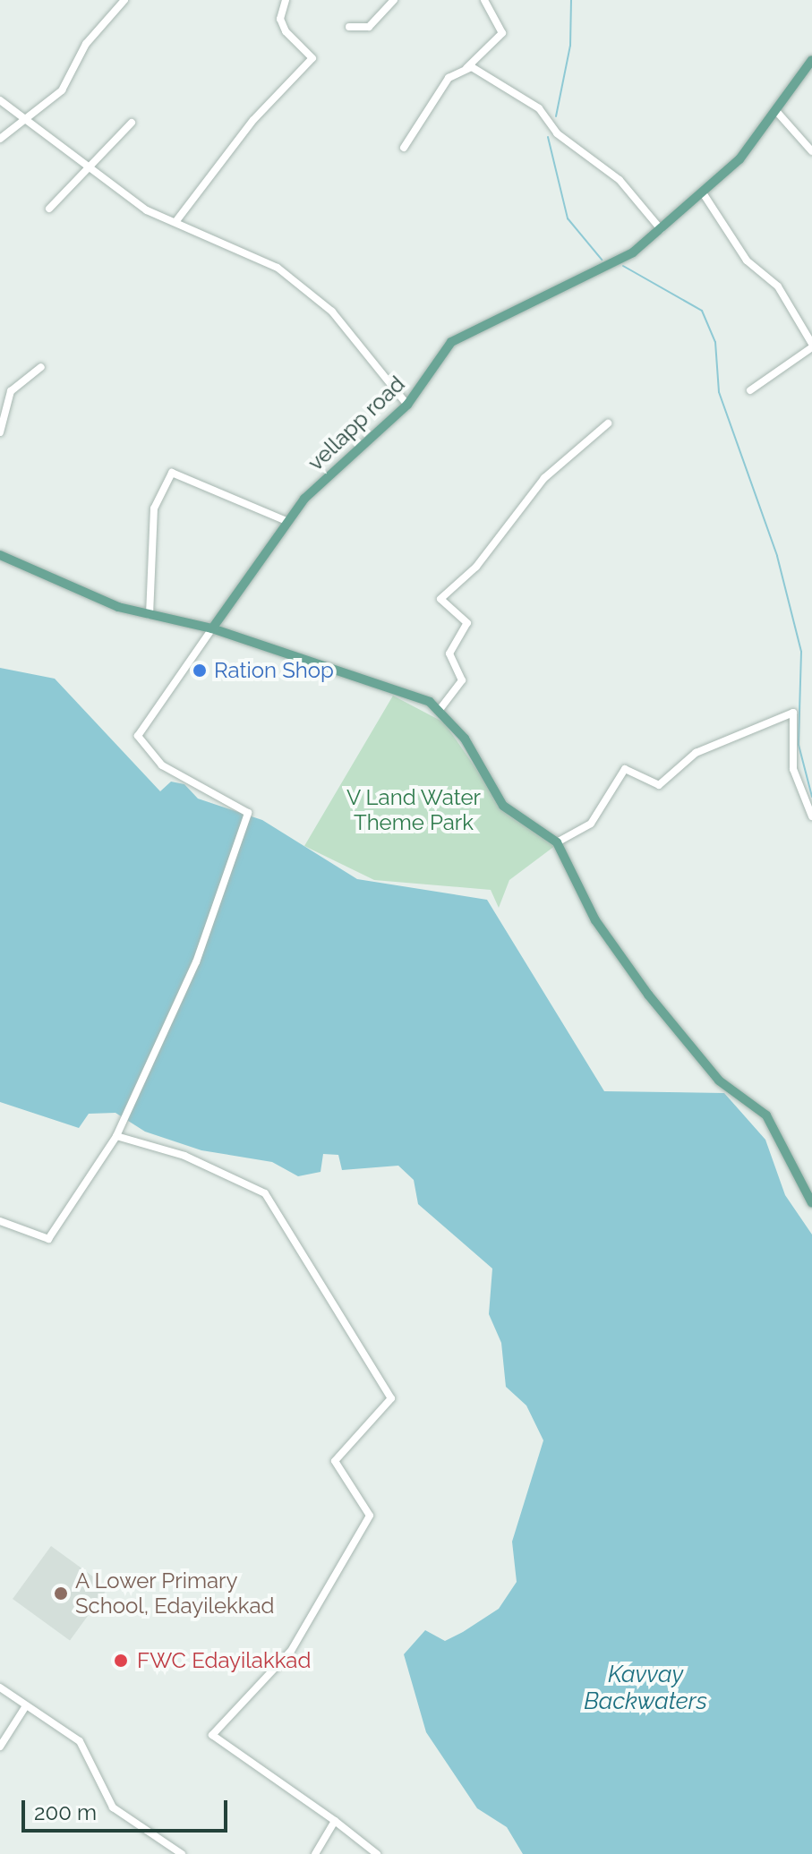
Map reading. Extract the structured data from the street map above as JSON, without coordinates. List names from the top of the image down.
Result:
{
  "streets": {
    "main road": ["vellapp road"]
  },
  "water": ["Kavvay Backwaters"],
  "parks": ["V Land Water Theme Park"],
  "places": ["Ration Shop", "A Lower Primary School, Edayilekkad", "FWC Edayilakkad"],
  "scale_bar": "200 m"
}
